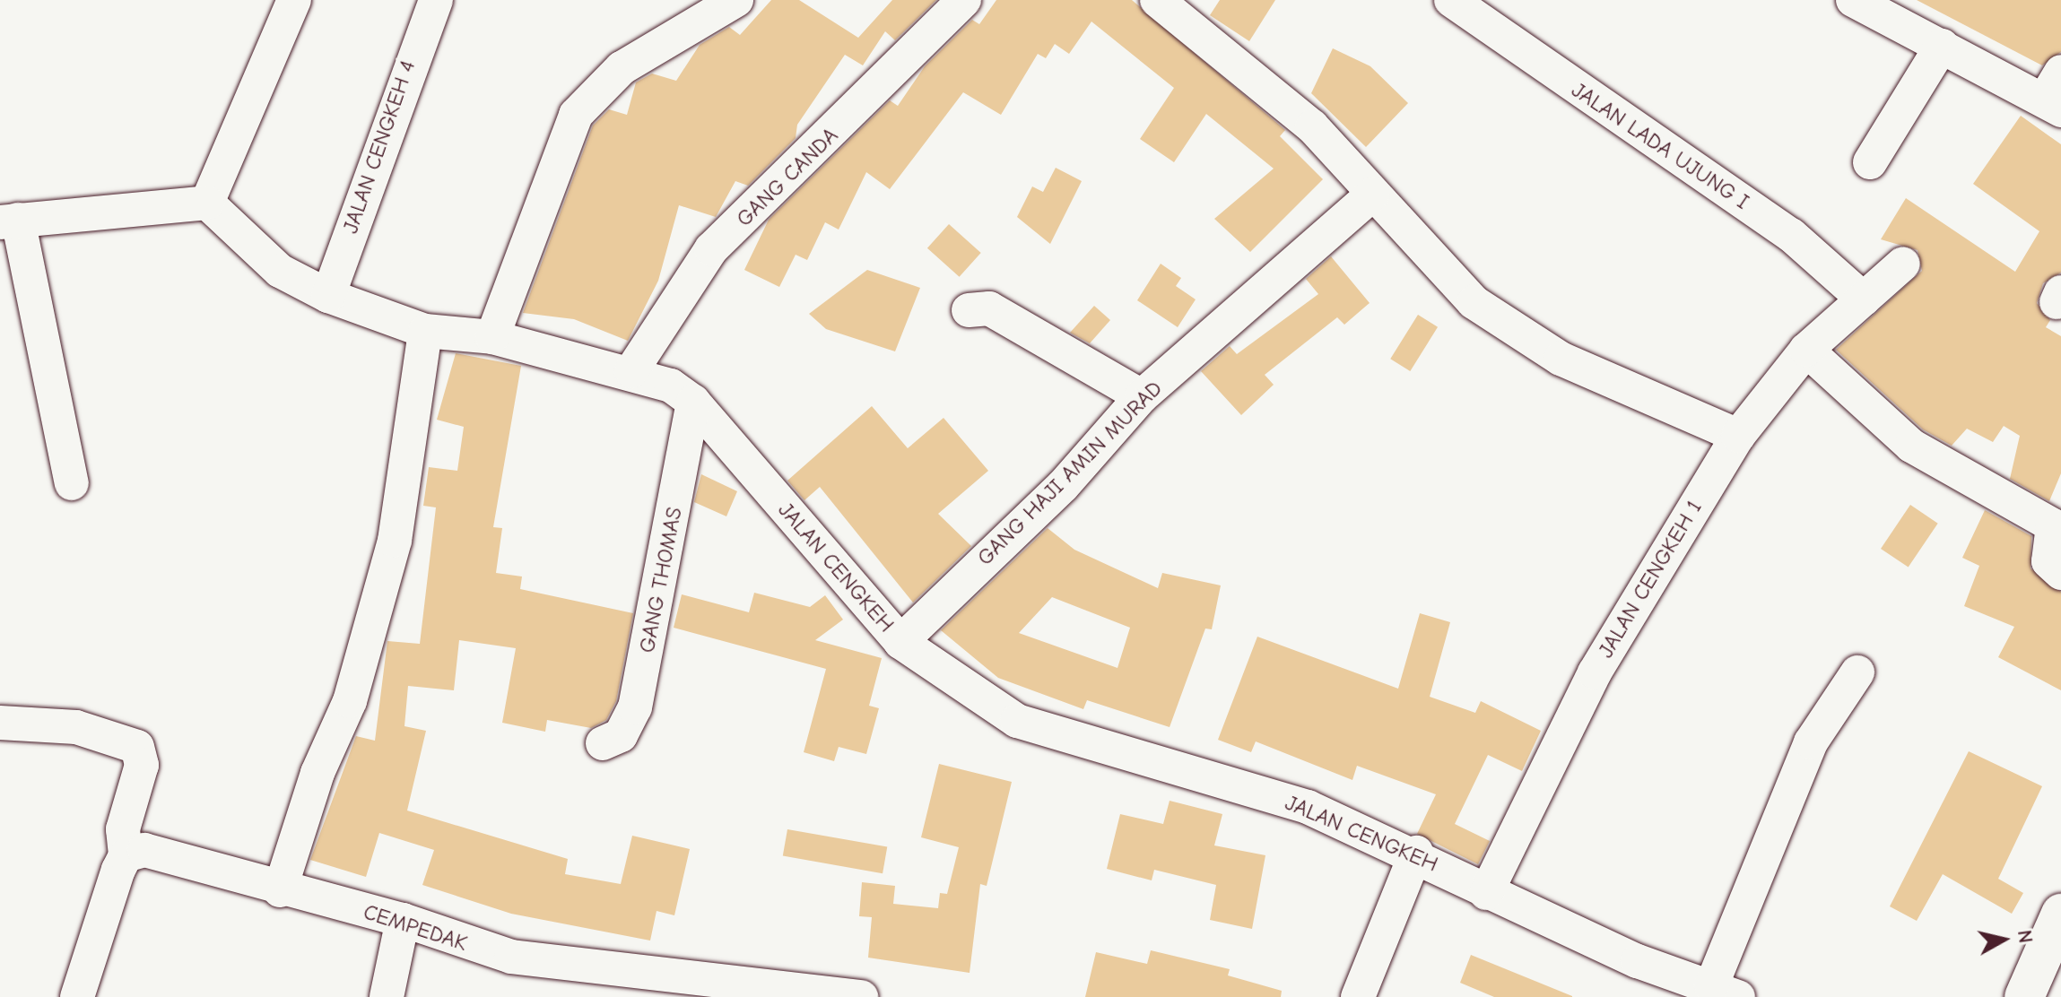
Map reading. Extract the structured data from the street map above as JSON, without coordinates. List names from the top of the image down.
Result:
{
  "streets": {
    "street": [
      "JALAN LADA UJUNG I",
      "JALAN CENGKEH 4",
      "GANG CANDA",
      "GANG HAJI AMIN MURAD",
      "JALAN CENGKEH",
      "JALAN CENGKEH 1",
      "GANG THOMAS",
      "CEMPEDAK"
    ]
  },
  "crossings": [
    ["JALAN LADA UJUNG I", "JALAN CENGKEH 1"],
    ["JALAN CENGKEH 4", "JALAN CENGKEH"],
    ["GANG CANDA", "JALAN CENGKEH"],
    ["GANG HAJI AMIN MURAD", "JALAN CENGKEH"],
    ["JALAN CENGKEH", "JALAN CENGKEH 1"],
    ["JALAN CENGKEH", "GANG THOMAS"]
  ],
  "north": "right"
}
